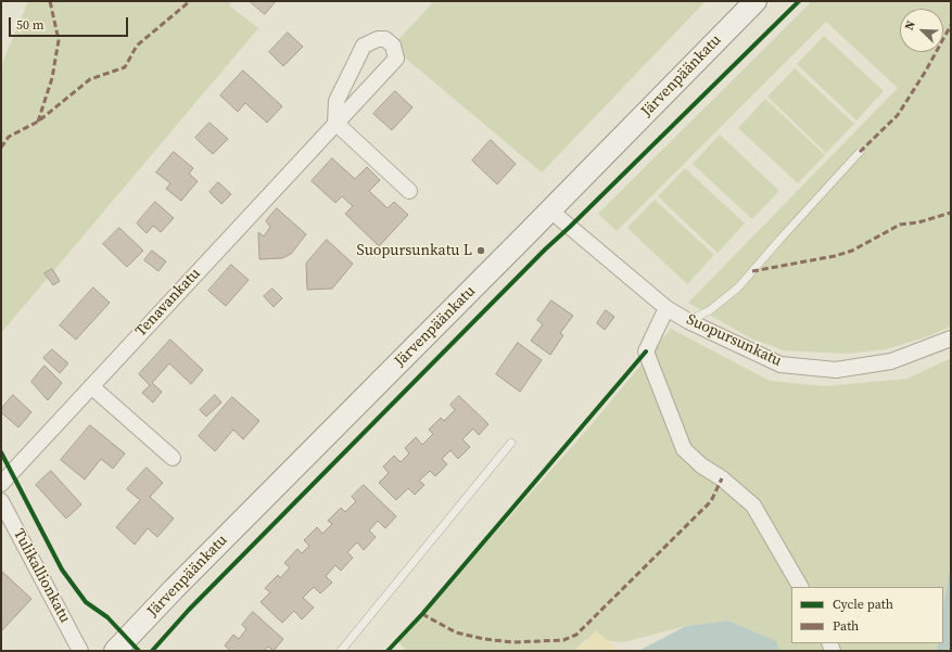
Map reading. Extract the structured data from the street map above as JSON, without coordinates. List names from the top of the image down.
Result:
{
  "streets": {
    "street": [
      "Järvenpäänkatu",
      "Tenavankatu",
      "Suopursunkatu",
      "Tulikallionkatu"
    ]
  },
  "crossings": [
    ["Järvenpäänkatu", "Suopursunkatu"]
  ],
  "places": ["Suopursunkatu L"],
  "legend": ["Cycle path", "Path"],
  "scale_bar": "50 m",
  "north": "top left"
}
